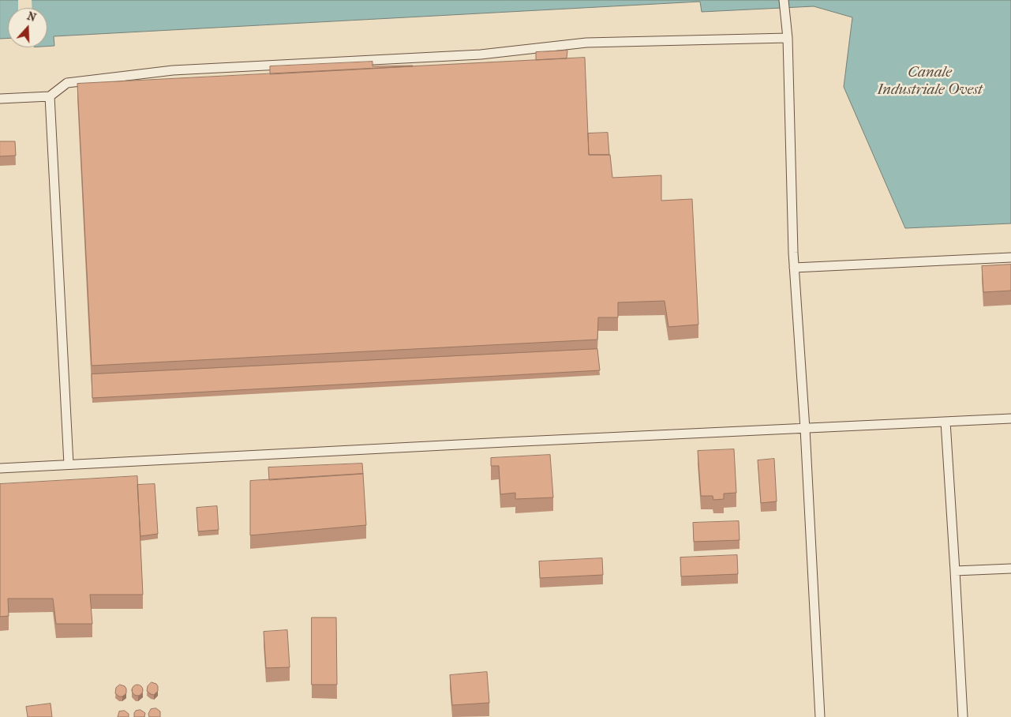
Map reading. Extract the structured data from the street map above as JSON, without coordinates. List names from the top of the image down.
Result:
{
  "water": ["Canale Industriale Ovest"],
  "north": "top"
}
